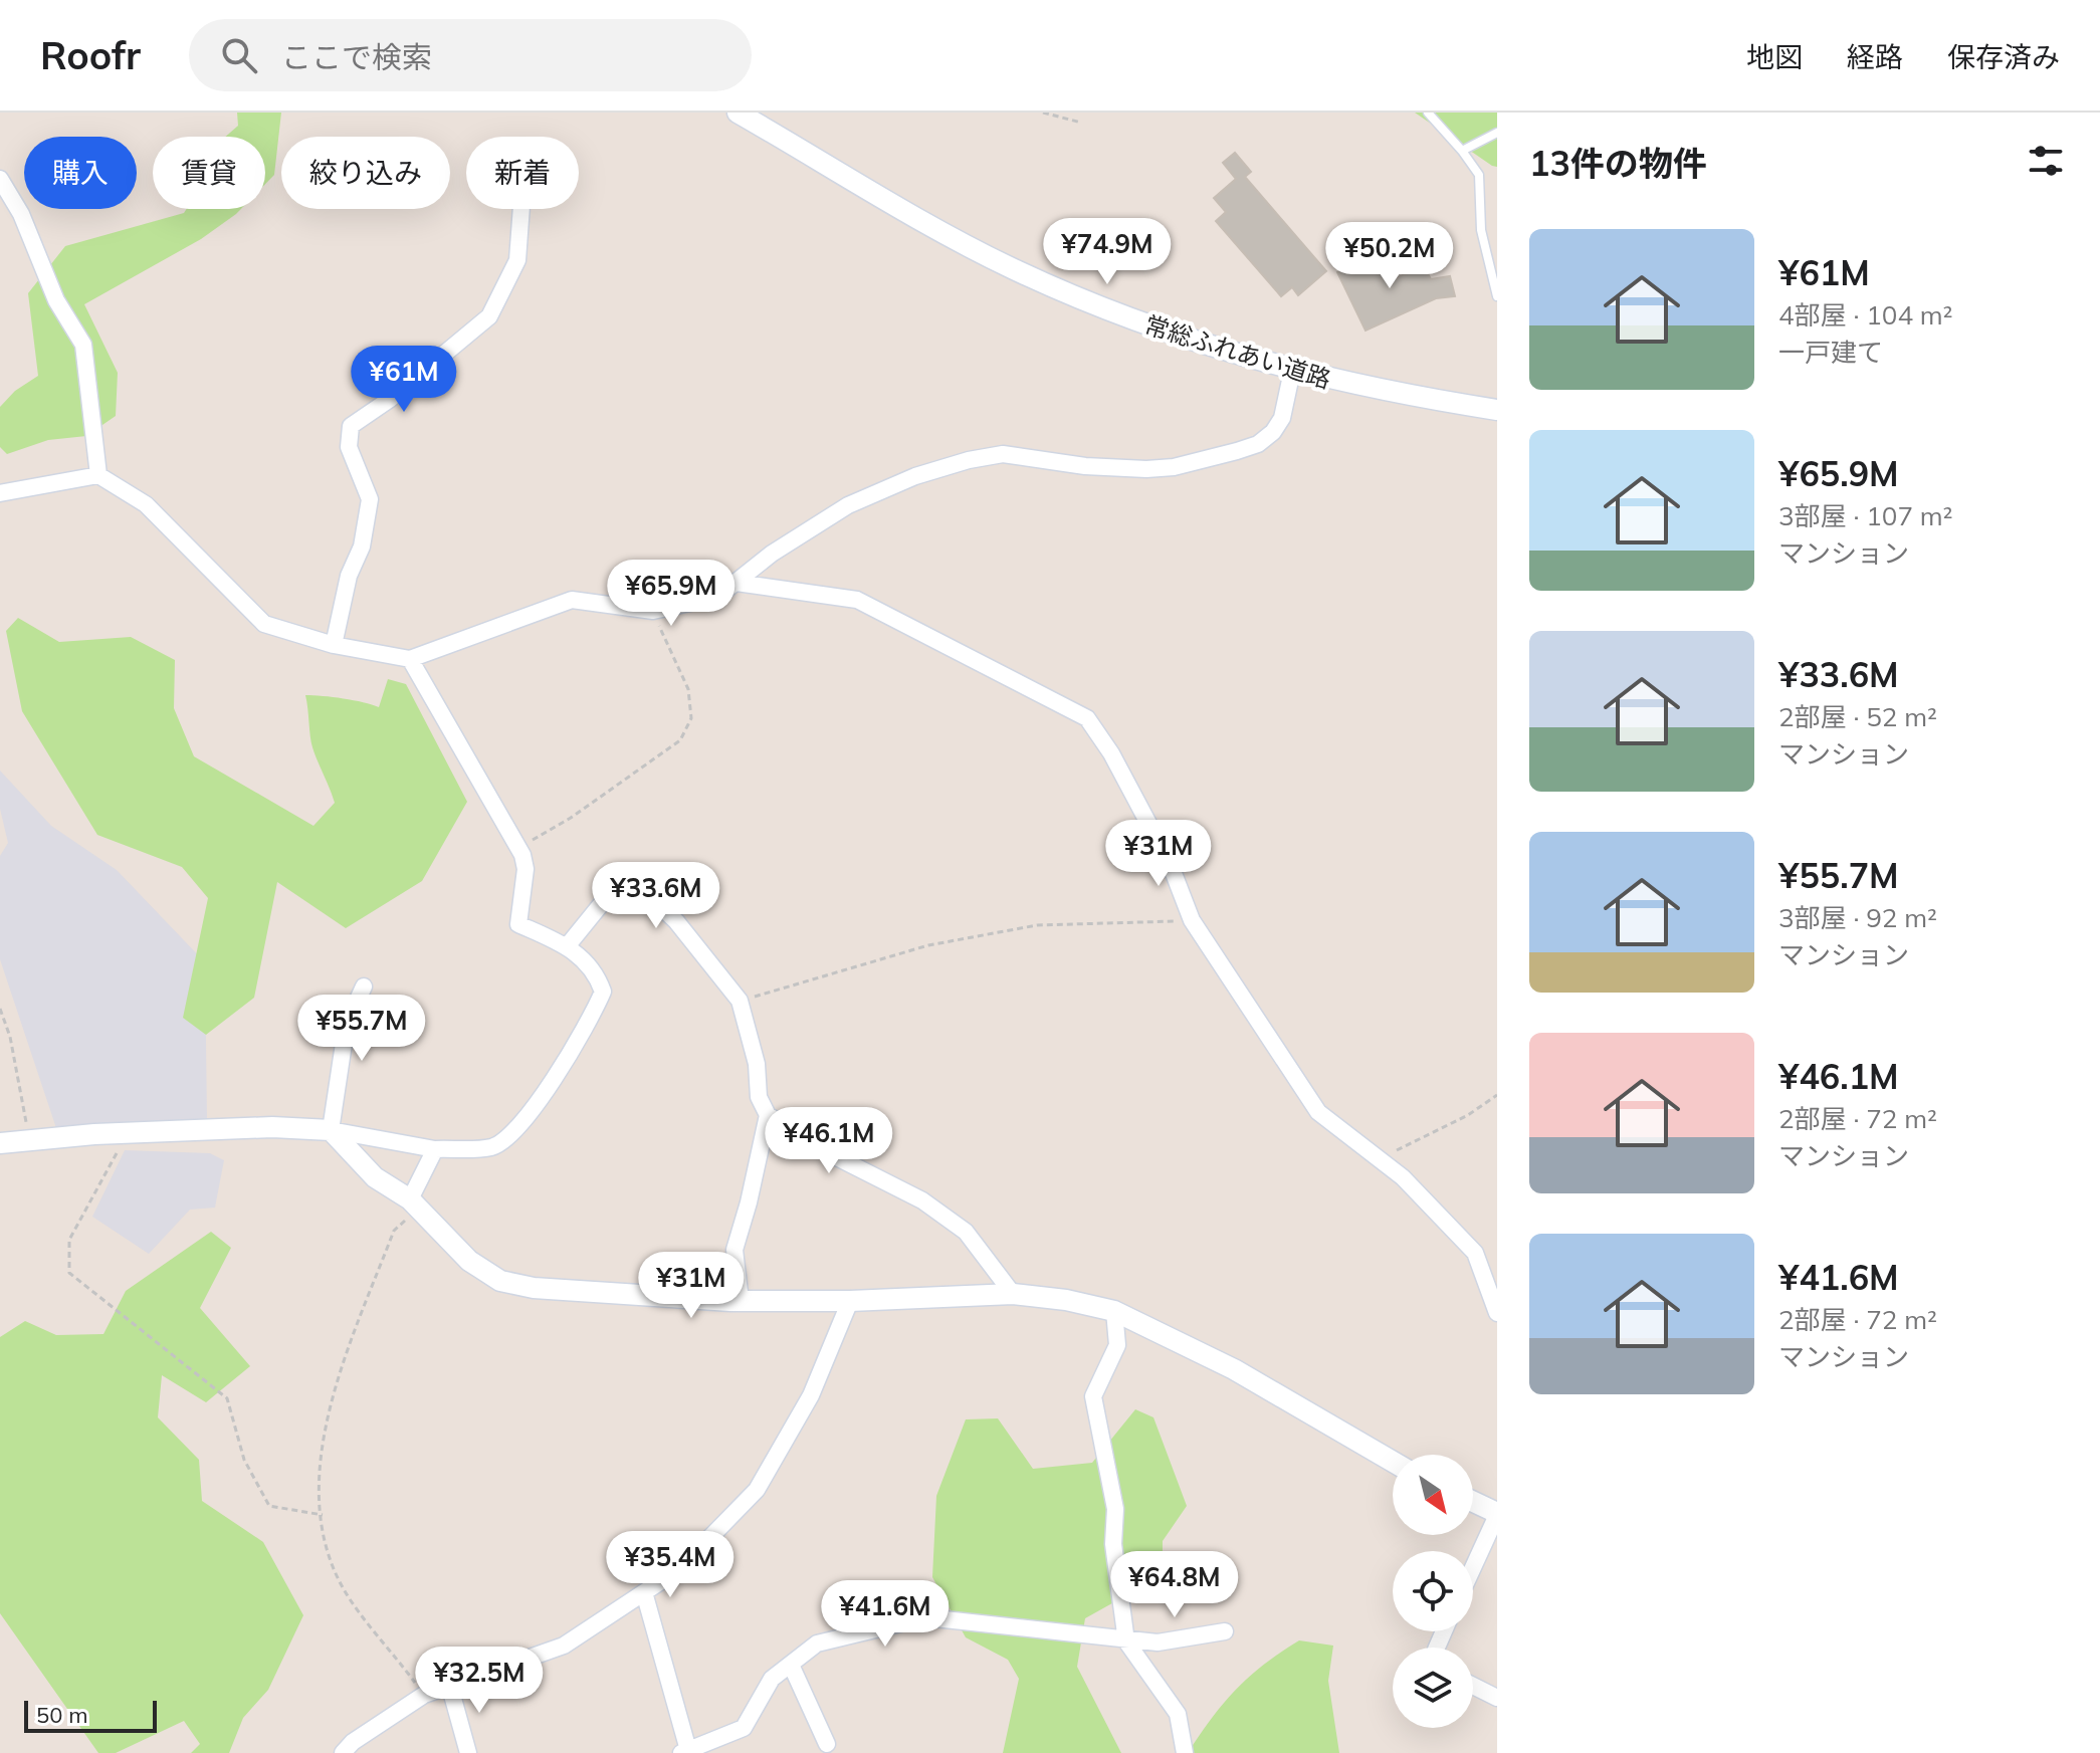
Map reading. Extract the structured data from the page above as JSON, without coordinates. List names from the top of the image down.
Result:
{
  "streets": {
    "street": ["常総ふれあい道路"]
  },
  "scale_bar": "50 m",
  "north": "bottom right",
  "page": {
    "header": "Roofr",
    "search": "ここで検索",
    "nav": ["地図", "経路", "保存済み"],
    "heading": "13件の物件",
    "chip": [
      "購入",
      "賃貸",
      "絞り込み",
      "新着"
    ],
    "list": [
      {
        "name": "¥61M",
        "note": "4部屋 · 104 m² · 一戸建て"
      },
      {
        "name": "¥65.9M",
        "note": "3部屋 · 107 m² · マンション"
      },
      {
        "name": "¥33.6M",
        "note": "2部屋 · 52 m² · マンション"
      },
      {
        "name": "¥55.7M",
        "note": "3部屋 · 92 m² · マンション"
      },
      {
        "name": "¥46.1M",
        "note": "2部屋 · 72 m² · マンション"
      },
      {
        "name": "¥41.6M",
        "note": "2部屋 · 72 m² · マンション"
      }
    ],
    "price": [
      "¥74.9M",
      "¥50.2M",
      "¥61M",
      "¥65.9M",
      "¥31M",
      "¥33.6M",
      "¥55.7M",
      "¥46.1M",
      "¥31M",
      "¥35.4M",
      "¥64.8M",
      "¥41.6M",
      "¥32.5M"
    ],
    "scale": "50 m"
  }
}
